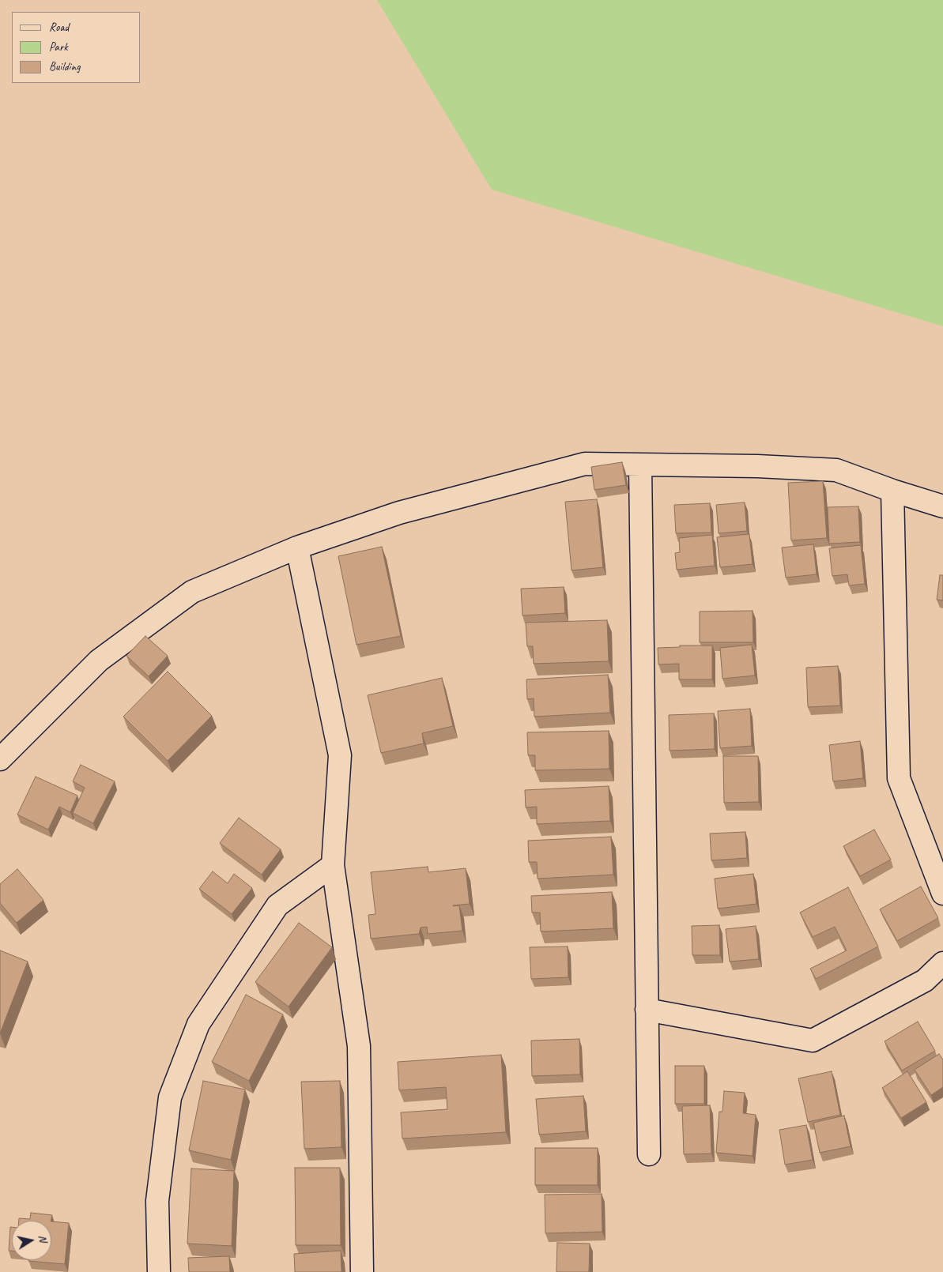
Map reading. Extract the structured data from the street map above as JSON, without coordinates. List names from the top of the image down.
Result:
{
  "legend": ["Road", "Park", "Building"],
  "north": "right"
}
